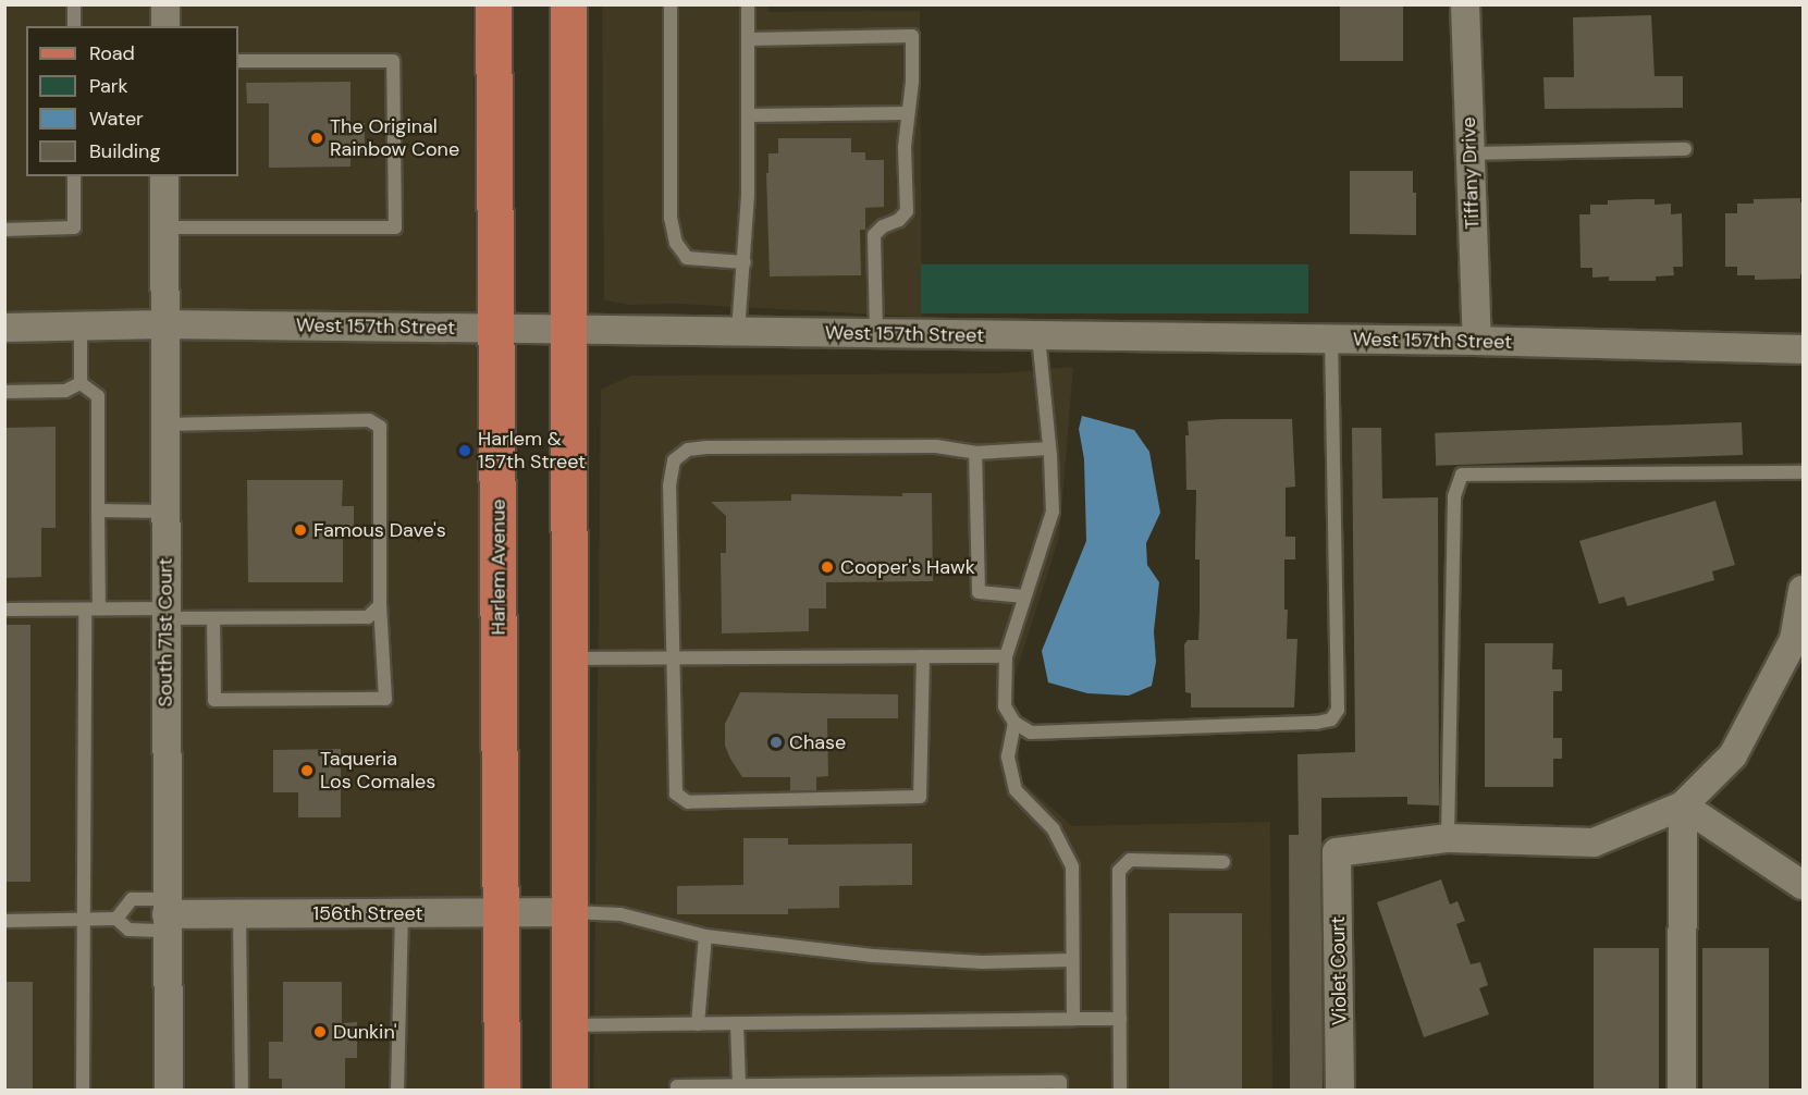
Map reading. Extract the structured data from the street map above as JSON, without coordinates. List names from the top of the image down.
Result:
{
  "streets": {
    "main road": ["Harlem Avenue"],
    "street": [
      "Tiffany Drive",
      "West 157th Street",
      "South 71st Court",
      "156th Street",
      "Violet Court"
    ]
  },
  "crossings": [
    ["Tiffany Drive", "West 157th Street"],
    ["West 157th Street", "Harlem Avenue"],
    ["West 157th Street", "South 71st Court"],
    ["Harlem Avenue", "156th Street"],
    ["South 71st Court", "156th Street"]
  ],
  "places": [
    "The Original Rainbow Cone",
    "Harlem & 157th Street",
    "Famous Dave's",
    "Cooper's Hawk",
    "Chase",
    "Taqueria Los Comales",
    "Dunkin'"
  ],
  "legend": [
    "Road",
    "Park",
    "Water",
    "Building"
  ]
}
